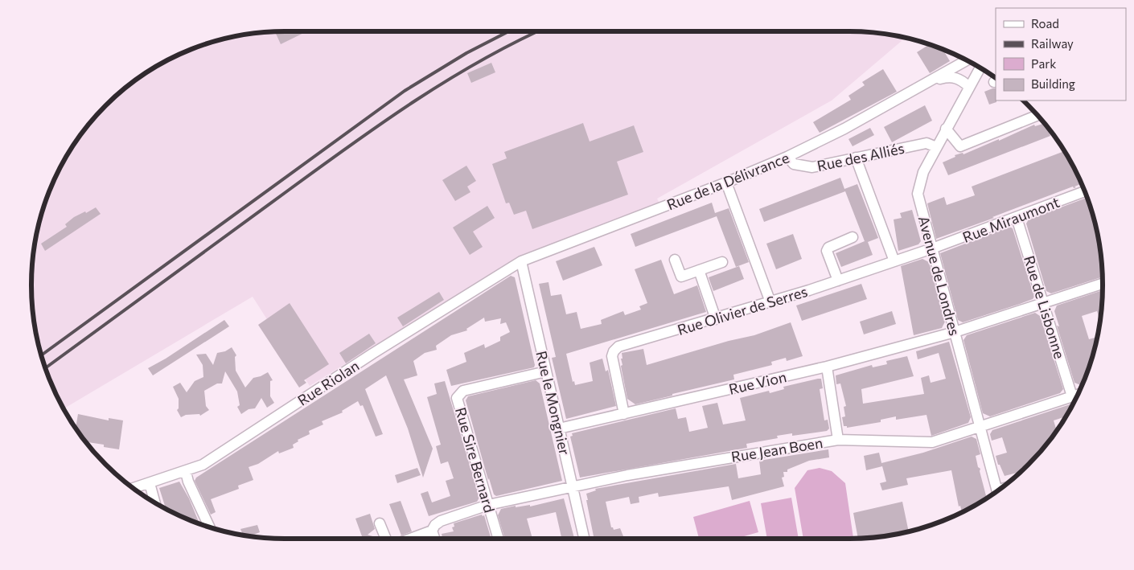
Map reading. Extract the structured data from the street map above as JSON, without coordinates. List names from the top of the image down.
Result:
{
  "streets": {
    "street": [
      "Rue des Alliés",
      "Rue de la Délivrance",
      "Rue Miraumont",
      "Avenue de Londres",
      "Rue de Lisbonne",
      "Rue Olivier de Serres",
      "Rue Riolan",
      "Rue Vion",
      "Rue le Mongnier",
      "Rue Jean Boen",
      "Rue Sire Bernard"
    ]
  },
  "crossings": [
    ["Rue des Alliés", "Rue de la Délivrance"],
    ["Rue des Alliés", "Avenue de Londres"],
    ["Rue de la Délivrance", "Avenue de Londres"],
    ["Rue de la Délivrance", "Rue Riolan"],
    ["Rue de la Délivrance", "Rue le Mongnier"],
    ["Rue Miraumont", "Avenue de Londres"],
    ["Rue Miraumont", "Rue de Lisbonne"],
    ["Rue Miraumont", "Rue Olivier de Serres"],
    ["Avenue de Londres", "Rue Olivier de Serres"],
    ["Avenue de Londres", "Rue Vion"],
    ["Avenue de Londres", "Rue Jean Boen"],
    ["Rue de Lisbonne", "Rue Vion"],
    ["Rue de Lisbonne", "Rue Jean Boen"],
    ["Rue Olivier de Serres", "Rue Vion"],
    ["Rue Riolan", "Rue le Mongnier"],
    ["Rue Vion", "Rue le Mongnier"],
    ["Rue le Mongnier", "Rue Jean Boen"],
    ["Rue le Mongnier", "Rue Sire Bernard"],
    ["Rue Jean Boen", "Rue Sire Bernard"]
  ],
  "legend": [
    "Road",
    "Railway",
    "Park",
    "Building"
  ]
}
